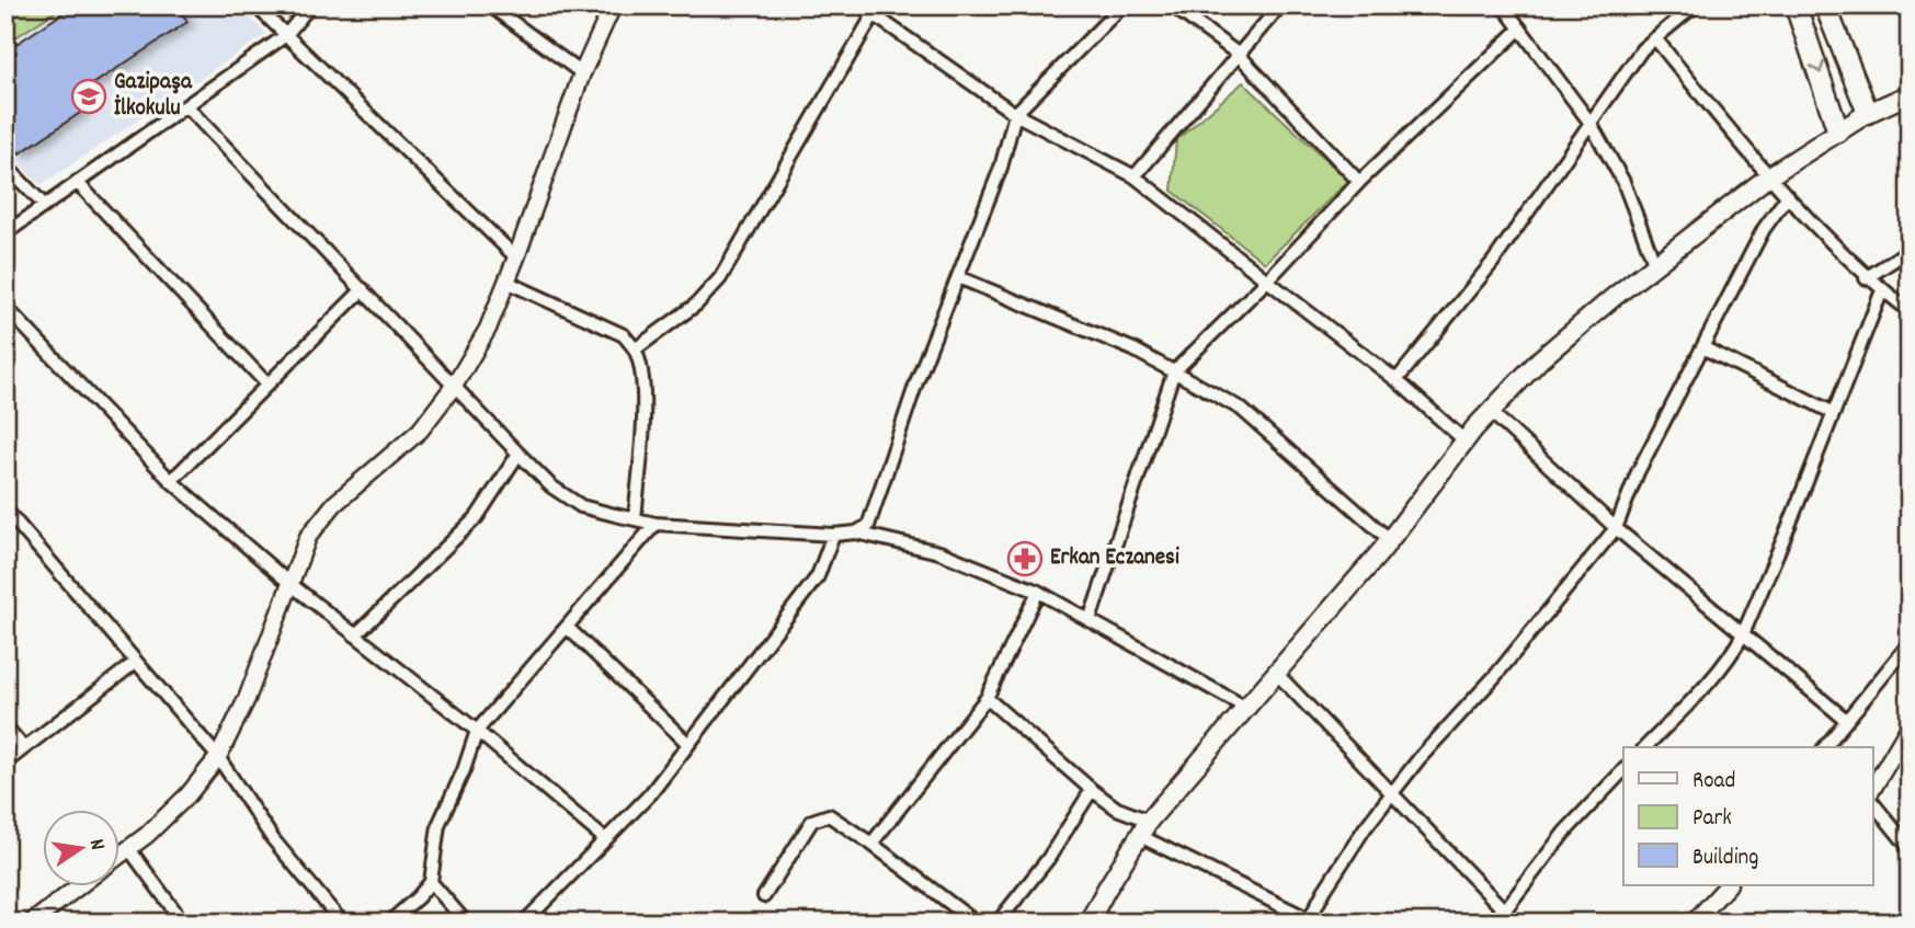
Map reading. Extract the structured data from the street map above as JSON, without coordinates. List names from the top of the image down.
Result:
{
  "places": {
    "school or university": ["Gazipaşa İlkokulu"],
    "pharmacy": ["Erkan Eczanesi"]
  },
  "legend": ["Road", "Park", "Building"],
  "north": "right"
}
